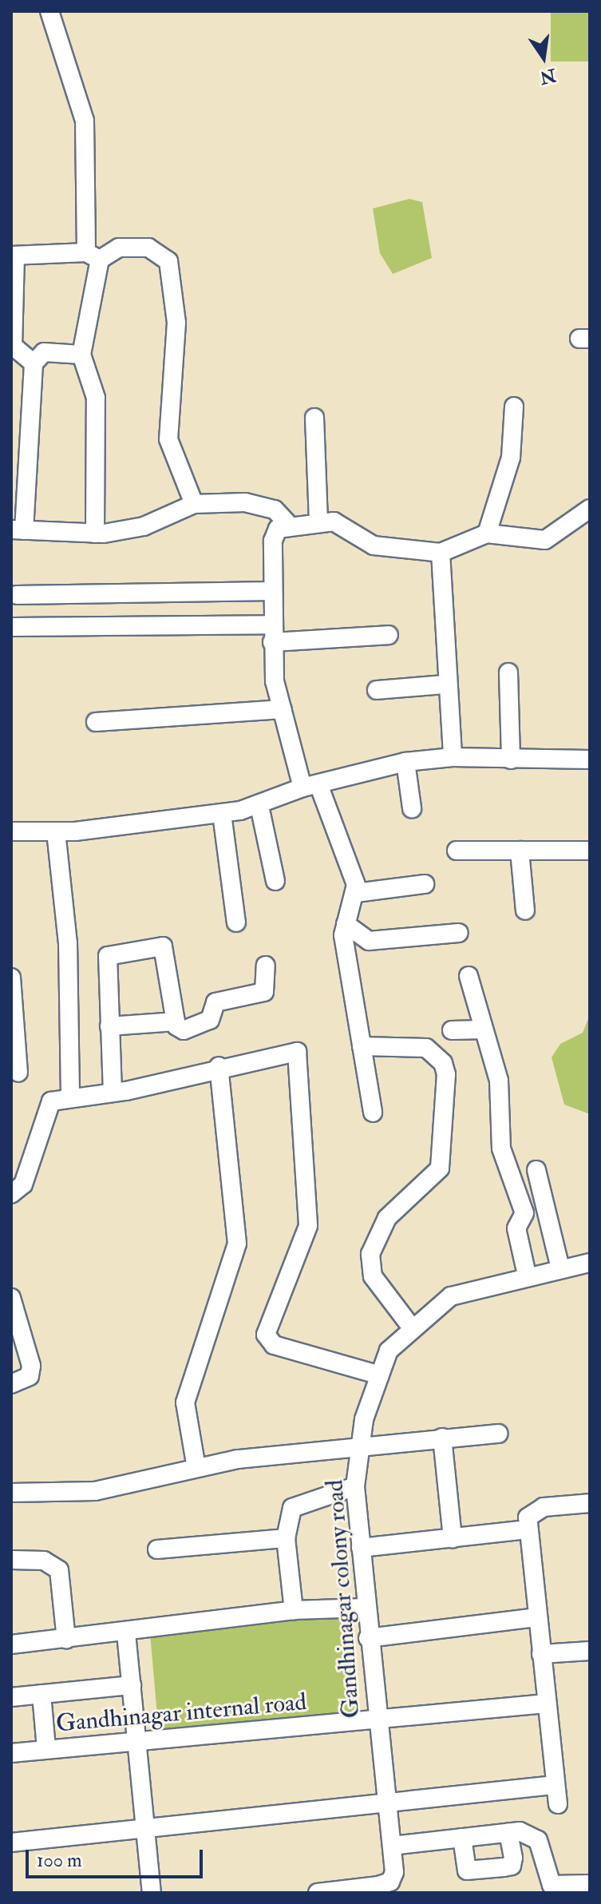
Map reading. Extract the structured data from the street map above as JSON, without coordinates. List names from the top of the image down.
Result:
{
  "streets": {
    "street": ["Gandhinagar colony road", "Gandhinagar internal road"]
  },
  "crossings": [
    ["Gandhinagar colony road", "Gandhinagar internal road"]
  ],
  "scale_bar": "100 m",
  "north": "bottom"
}
